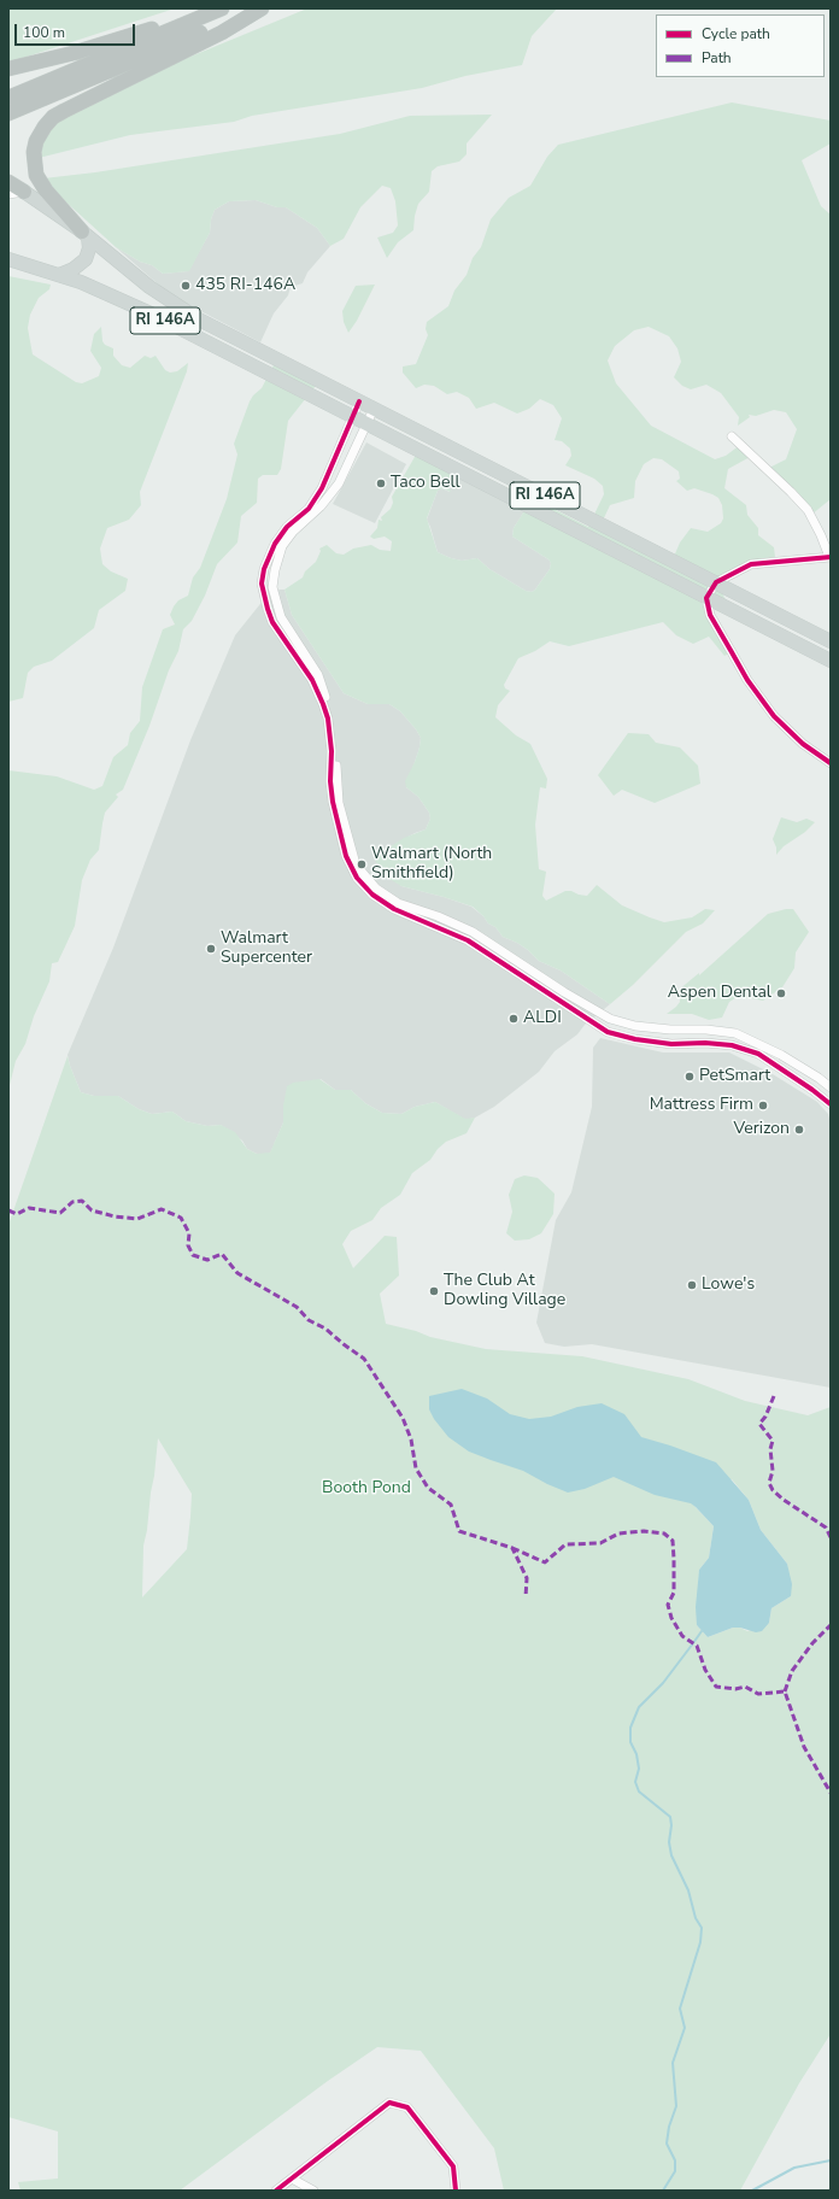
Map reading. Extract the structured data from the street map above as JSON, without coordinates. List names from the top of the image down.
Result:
{
  "streets": {
    "highway": ["RI 146A"]
  },
  "parks": ["Booth Pond"],
  "places": [
    "435 RI-146A",
    "Taco Bell",
    "Walmart (North Smithfield)",
    "Walmart Supercenter",
    "Aspen Dental",
    "ALDI",
    "PetSmart",
    "Mattress Firm",
    "Verizon",
    "Lowe's",
    "The Club At Dowling Village"
  ],
  "legend": ["Cycle path", "Path"],
  "scale_bar": "100 m"
}
